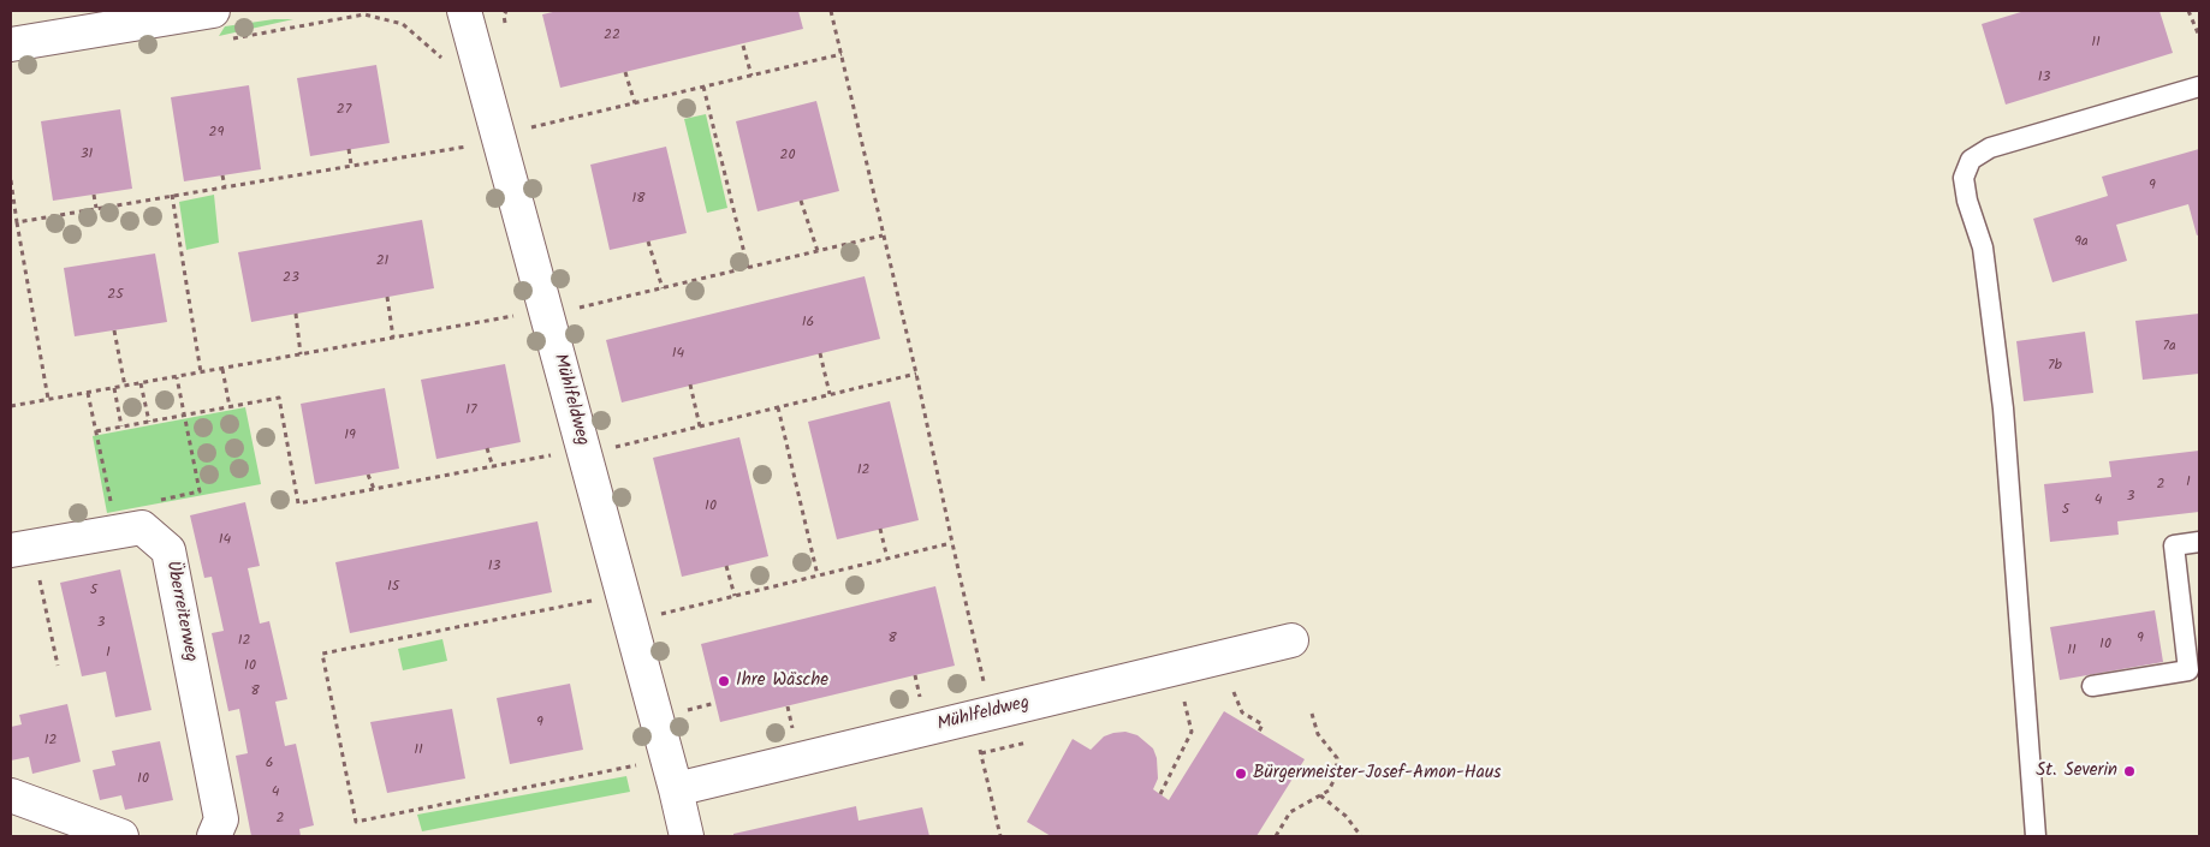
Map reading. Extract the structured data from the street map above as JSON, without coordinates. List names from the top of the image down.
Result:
{
  "streets": {
    "street": ["Mühlfeldweg", "Überreiterweg"]
  },
  "places": ["Ihre Wäsche", "St. Severin", "Bürgermeister-Josef-Amon-Haus"],
  "house_numbers": [
    "22",
    "11",
    "13",
    "27",
    "29",
    "31",
    "20",
    "9",
    "18",
    "9a",
    "21",
    "23",
    "25",
    "16",
    "7a",
    "14",
    "7b",
    "17",
    "19",
    "12",
    "1",
    "2",
    "3",
    "4",
    "10",
    "5",
    "14",
    "13",
    "15",
    "5",
    "3",
    "8",
    "9",
    "12",
    "10",
    "11",
    "1",
    "10",
    "8",
    "9",
    "12",
    "11",
    "6",
    "10",
    "4",
    "2"
  ]
}
